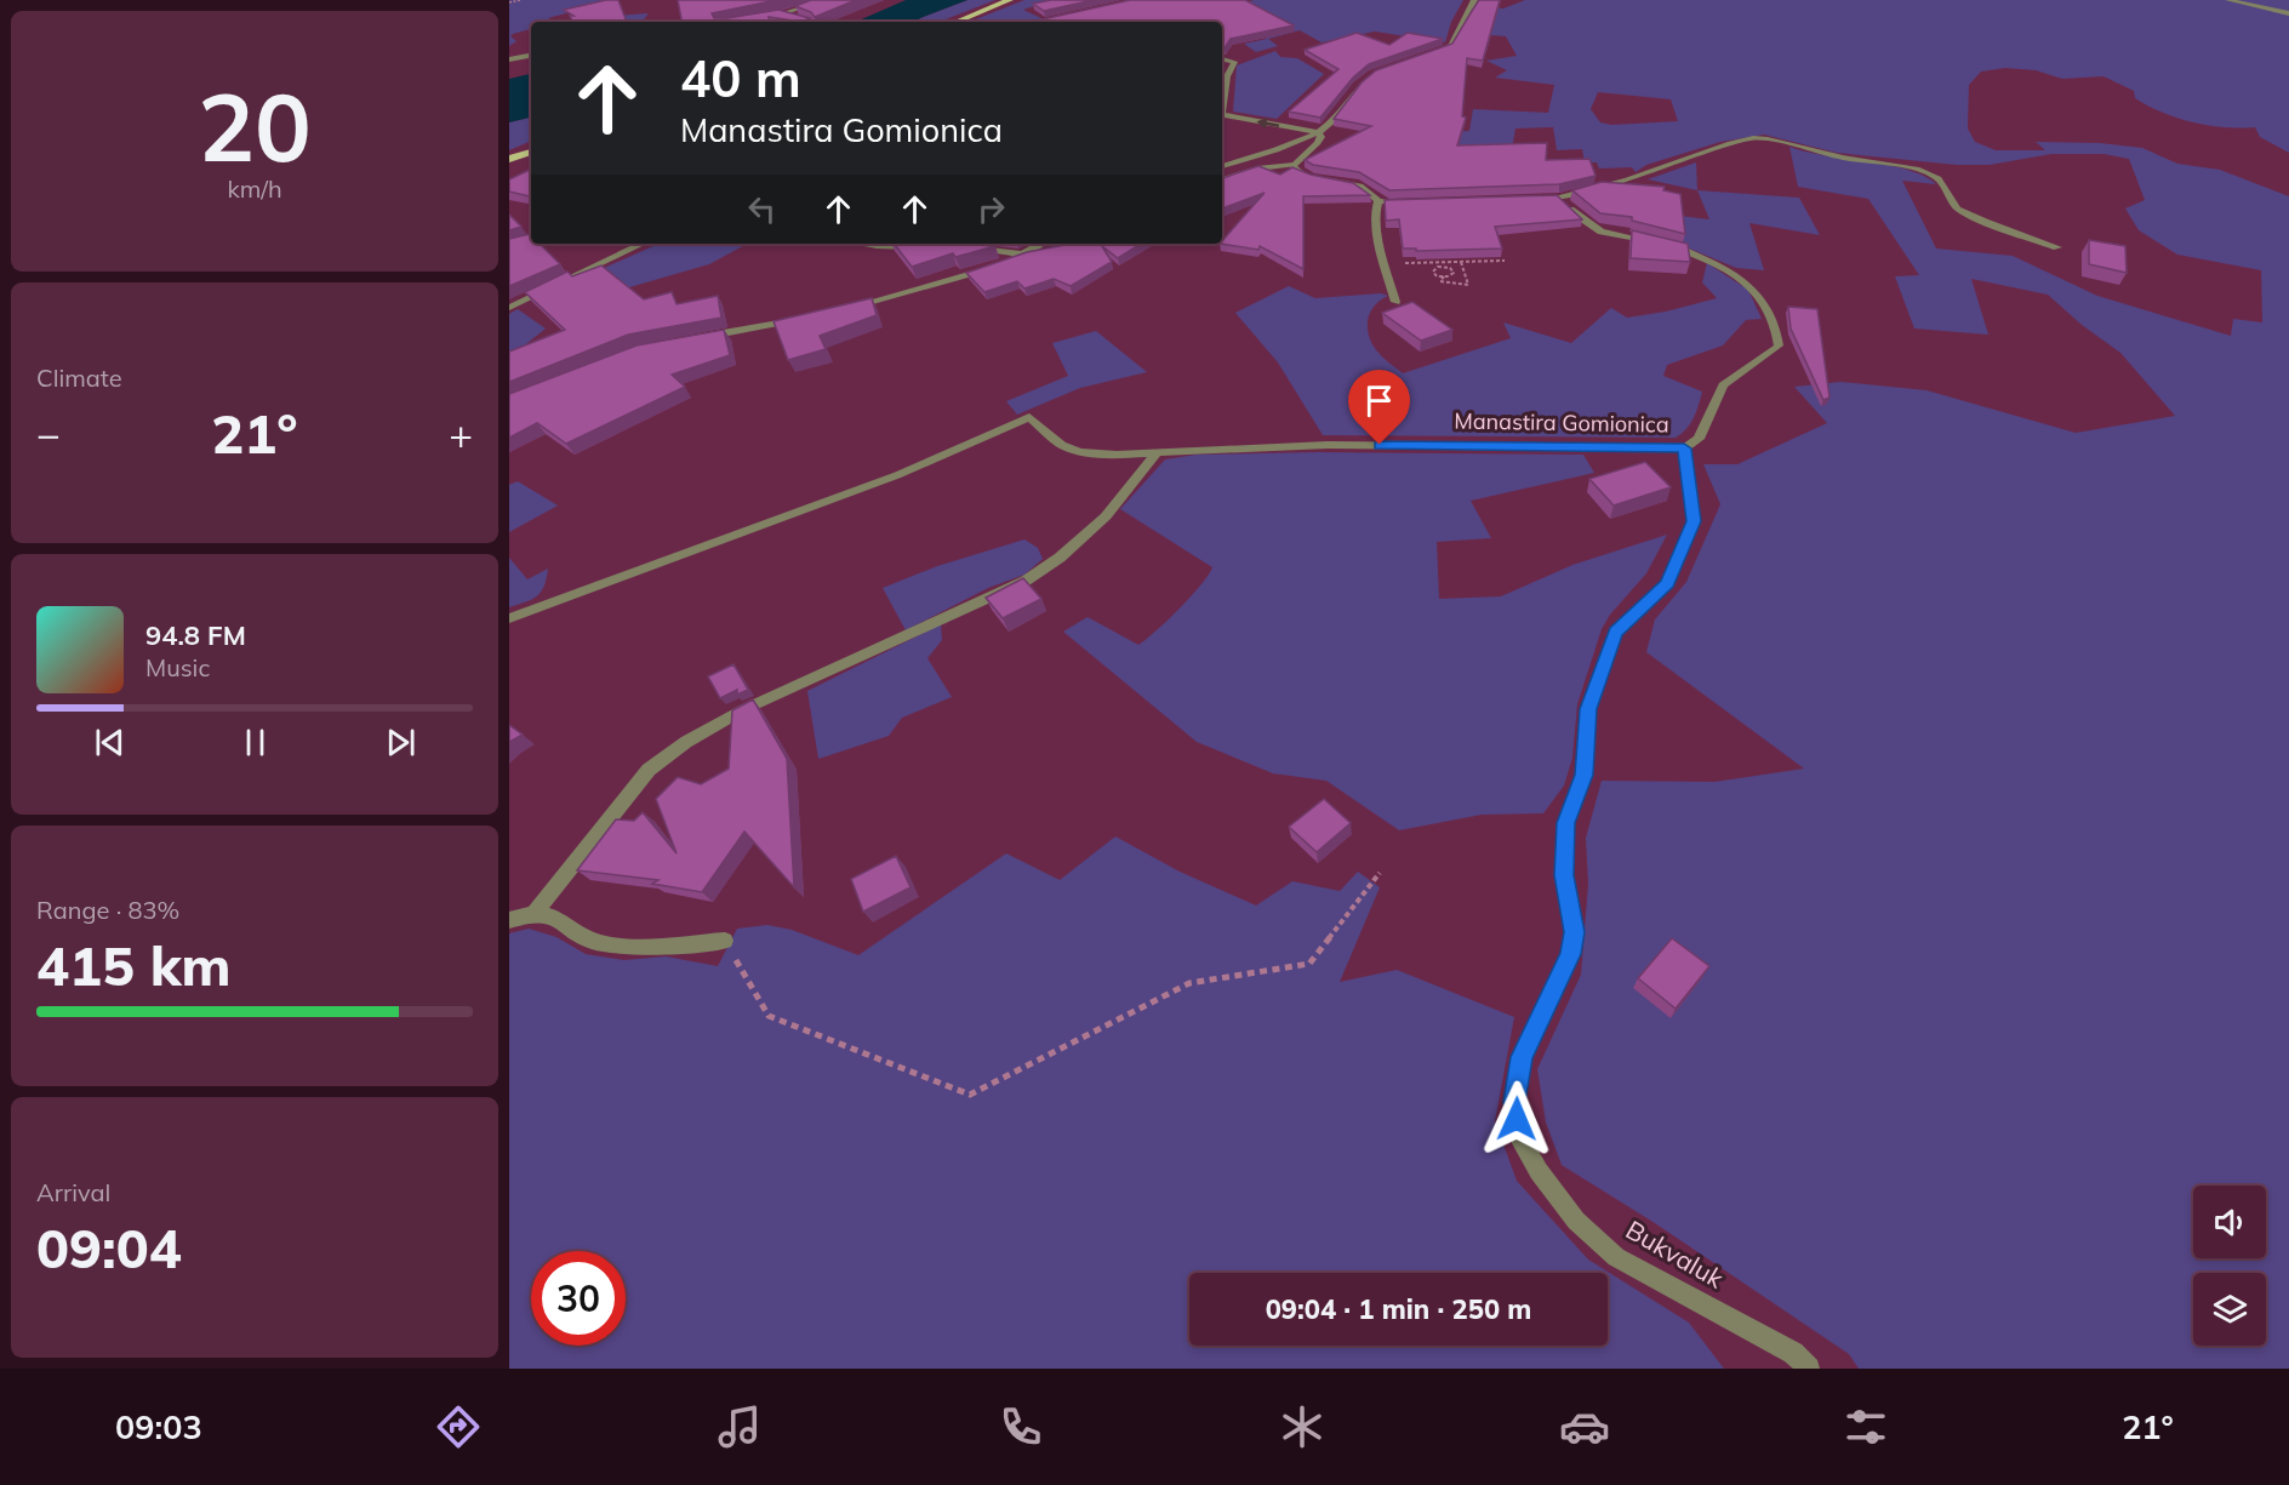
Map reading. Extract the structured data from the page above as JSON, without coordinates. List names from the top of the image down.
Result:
{
  "streets": {
    "street": ["Manastira Gomionica", "Bukvaluk"]
  },
  "crossings": [
    ["Manastira Gomionica", "Bukvaluk"]
  ],
  "page": {
    "tile": [
      ["20", "km/h"],
      "Climate",
      ["Range · 83%", "415 km"],
      ["Arrival", "09:04"]
    ],
    "turn": ["40 m", "Manastira Gomionica"],
    "heat": ["−", "21°", "+"],
    "song": ["94.8 FM", "Music"],
    "limit": "30",
    "trip": "09:04 · 1 min · 250 m",
    "tabs": ["09:03", "21°"]
  }
}
